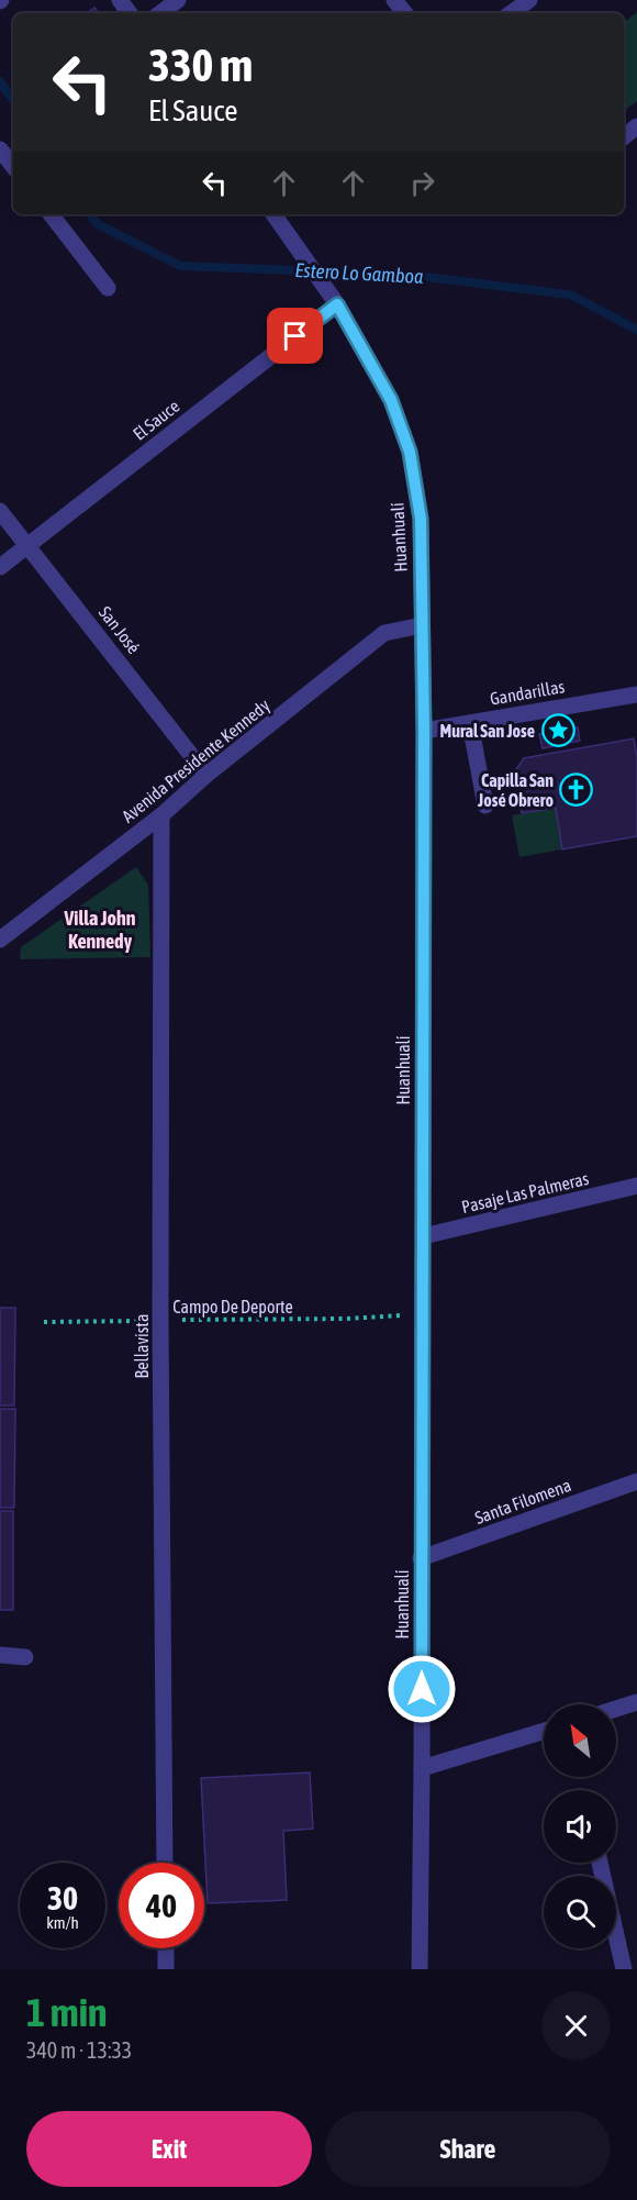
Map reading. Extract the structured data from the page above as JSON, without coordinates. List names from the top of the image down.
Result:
{
  "streets": {
    "street": [
      "El Sauce",
      "Huanhualí",
      "San José",
      "Gandarillas",
      "Avenida Presidente Kennedy",
      "Pasaje Las Palmeras",
      "Bellavista",
      "Santa Filomena"
    ],
    "path": ["Campo De Deporte"]
  },
  "crossings": [
    ["El Sauce", "Huanhualí"],
    ["El Sauce", "San José"],
    ["Huanhualí", "Gandarillas"],
    ["Huanhualí", "Avenida Presidente Kennedy"],
    ["Huanhualí", "Pasaje Las Palmeras"],
    ["Huanhualí", "Campo De Deporte"],
    ["Huanhualí", "Santa Filomena"],
    ["San José", "Avenida Presidente Kennedy"],
    ["Avenida Presidente Kennedy", "Bellavista"],
    ["Campo De Deporte", "Bellavista"]
  ],
  "districts": ["Villa John Kennedy"],
  "water": ["Estero Lo Gamboa"],
  "places": {
    "place": ["Mural San Jose"],
    "church": ["Capilla San José Obrero"]
  },
  "north": "top left",
  "page": {
    "turn": ["330 m", "El Sauce"],
    "speed": "30 km/h",
    "limit": "40",
    "heading": ["1 min", "340 m · 13:33"],
    "buttons": ["Exit", "Share"]
  }
}
